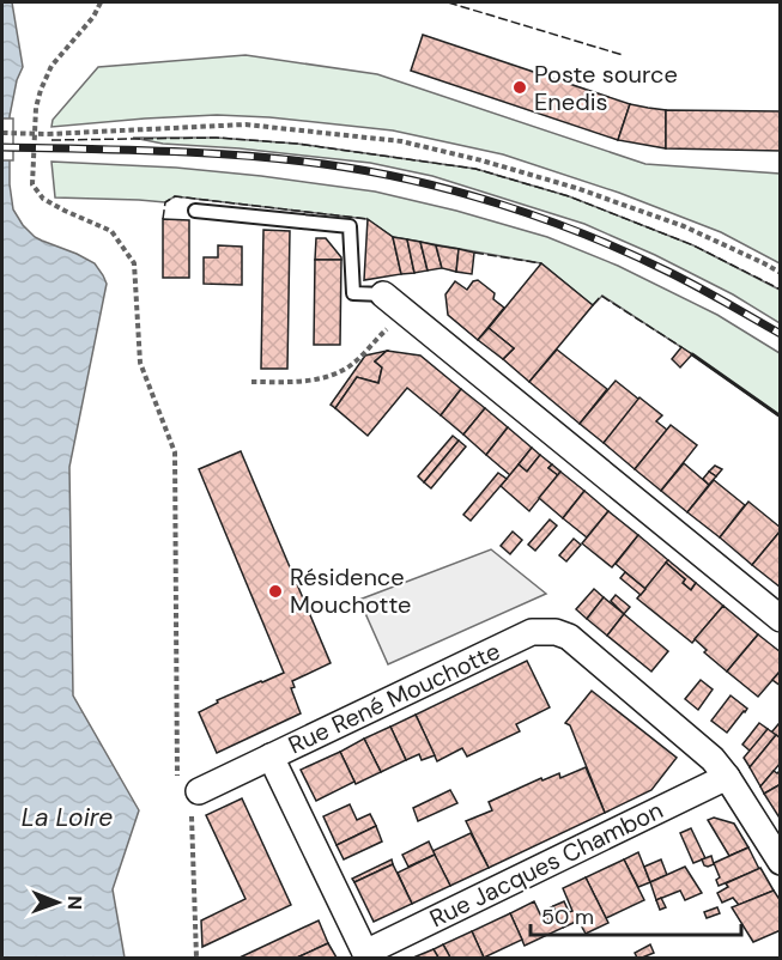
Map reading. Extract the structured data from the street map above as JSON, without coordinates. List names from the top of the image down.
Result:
{
  "streets": {
    "street": ["Rue René Mouchotte", "Rue Jacques Chambon"]
  },
  "crossings": [
    ["Rue René Mouchotte", "Rue Jacques Chambon"]
  ],
  "water": ["La Loire"],
  "places": ["Poste source Enedis", "Résidence Mouchotte"],
  "scale_bar": "50 m",
  "north": "right"
}
